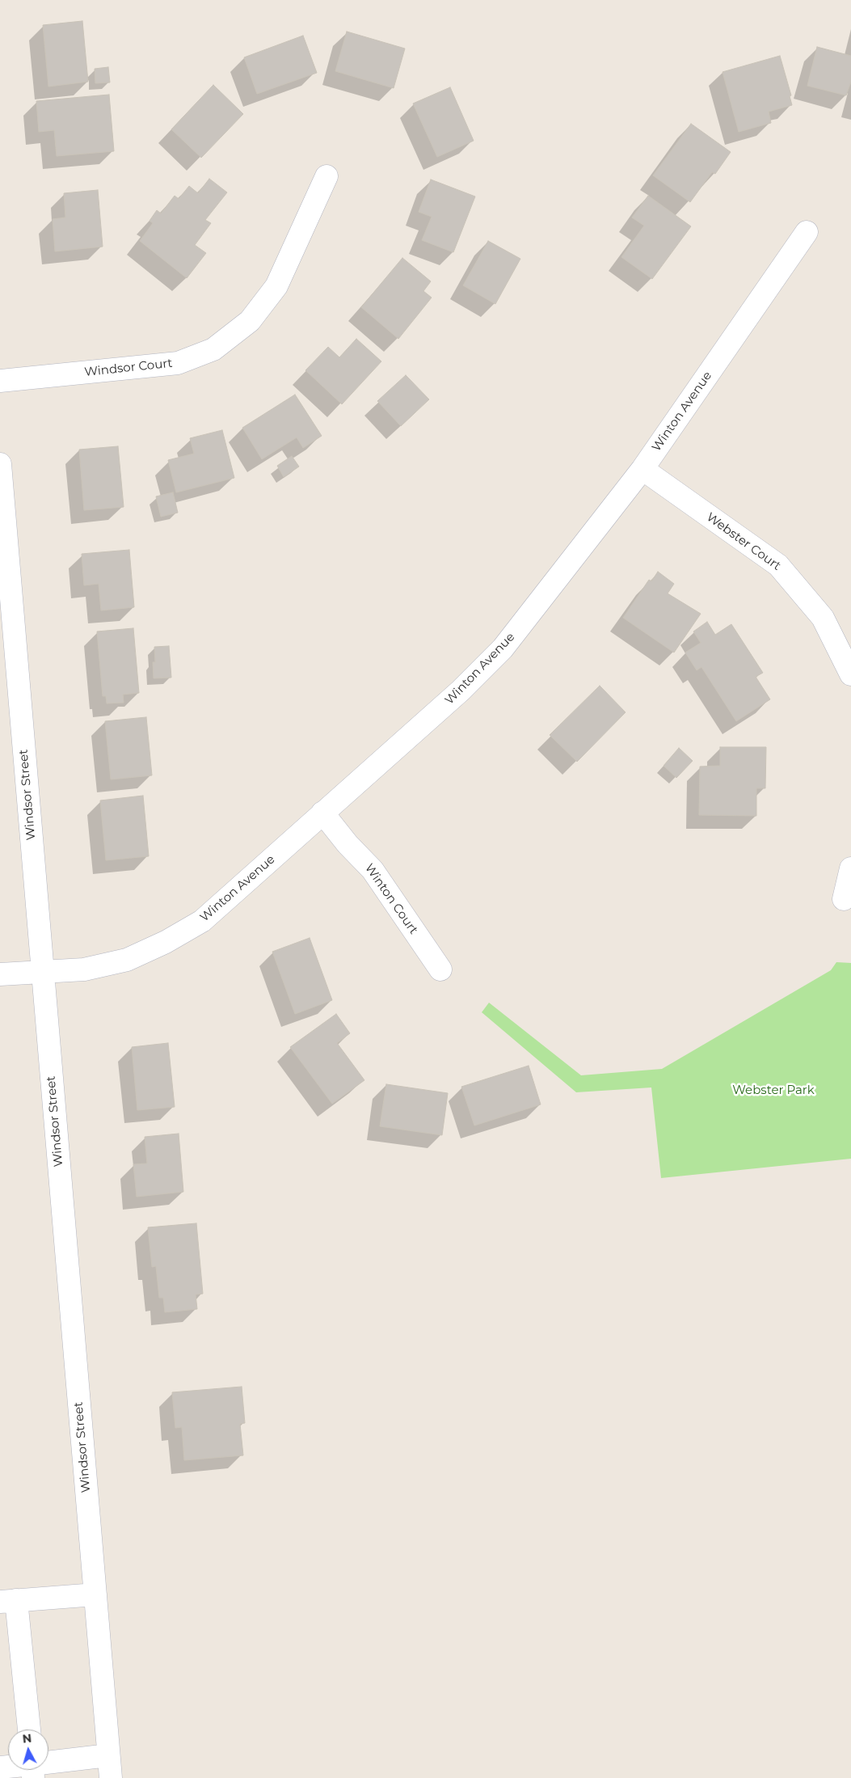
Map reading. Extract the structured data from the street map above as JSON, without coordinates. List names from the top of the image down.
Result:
{
  "streets": {
    "street": [
      "Windsor Court",
      "Winton Avenue",
      "Webster Court",
      "Windsor Street",
      "Winton Court"
    ]
  },
  "crossings": [
    ["Winton Avenue", "Webster Court"],
    ["Winton Avenue", "Windsor Street"],
    ["Winton Avenue", "Winton Court"]
  ],
  "parks": ["Webster Park"],
  "north": "top"
}
